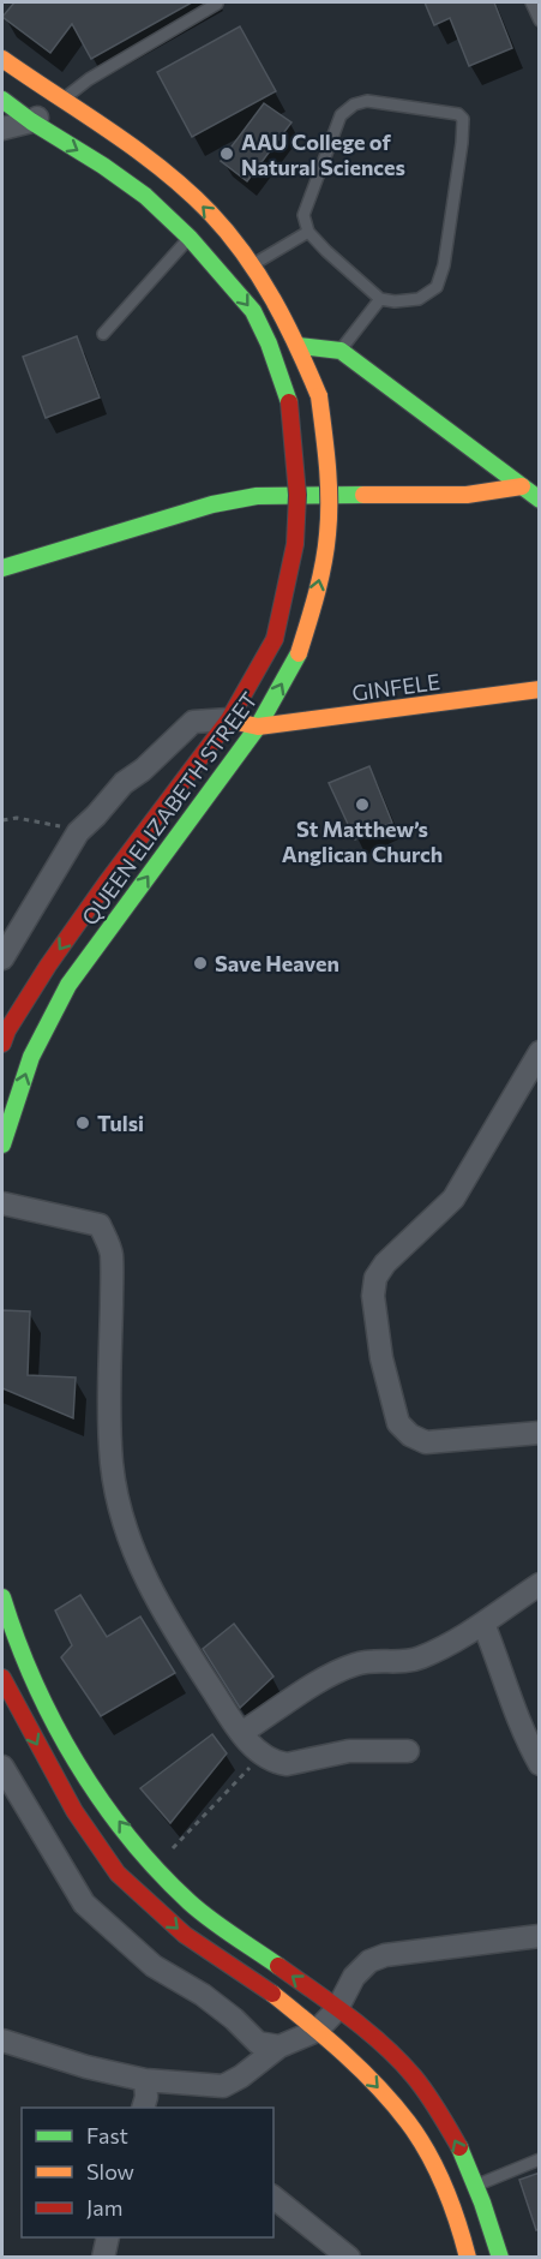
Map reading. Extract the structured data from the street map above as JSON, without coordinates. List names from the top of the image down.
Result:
{
  "streets": {
    "main road": ["GINFELE", "QUEEN ELIZABETH STREET"]
  },
  "crossings": [
    ["GINFELE", "QUEEN ELIZABETH STREET"]
  ],
  "places": [
    "AAU College of Natural Sciences",
    "St Matthew’s Anglican Church",
    "Save Heaven",
    "Tulsi"
  ],
  "legend": ["Fast", "Slow", "Jam"]
}
